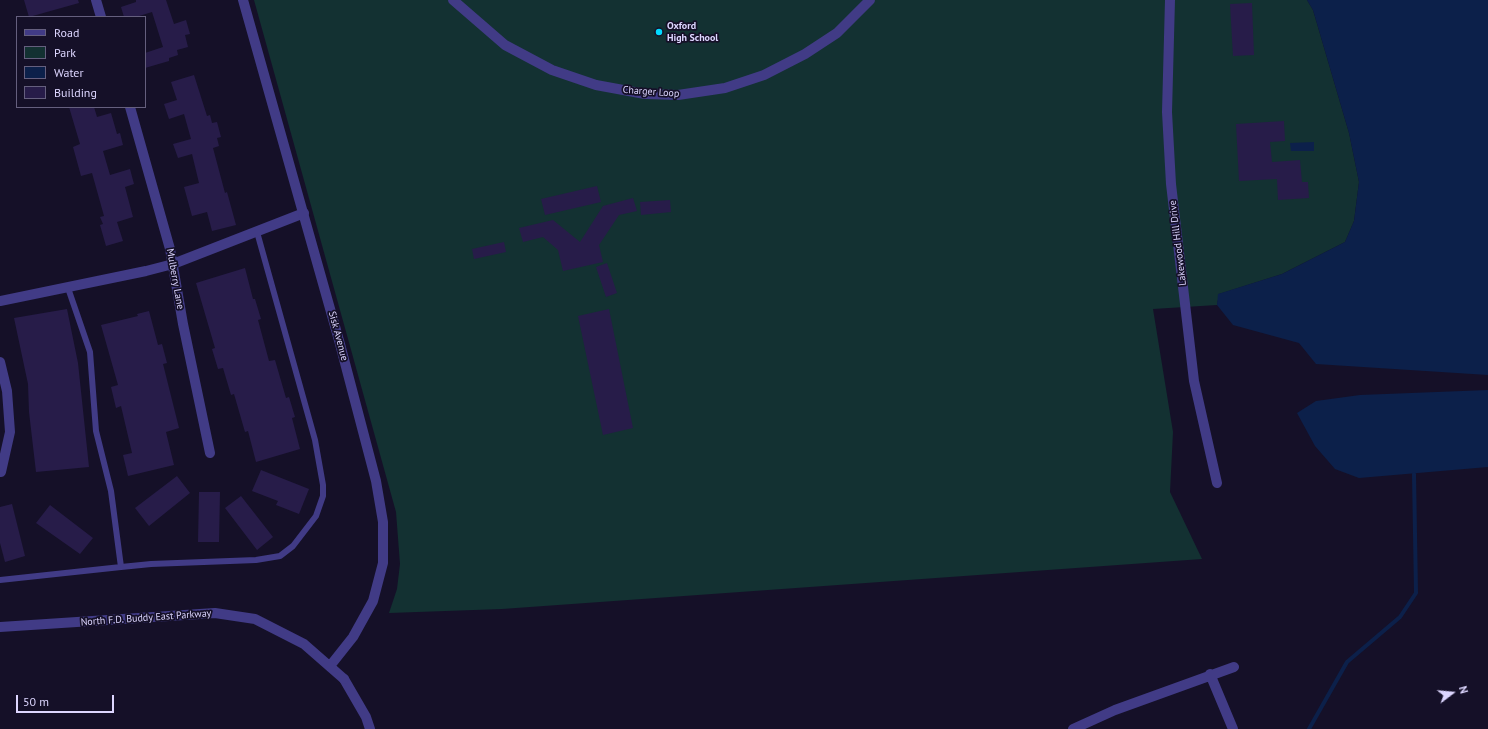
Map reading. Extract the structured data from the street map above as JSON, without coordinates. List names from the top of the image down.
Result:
{
  "streets": {
    "street": [
      "Charger Loop",
      "Lakewood Hill Drive",
      "Mulberry Lane",
      "Sisk Avenue",
      "North F.D. Buddy East Parkway"
    ]
  },
  "crossings": [
    ["Sisk Avenue", "North F.D. Buddy East Parkway"]
  ],
  "places": ["Oxford High School"],
  "legend": [
    "Road",
    "Park",
    "Water",
    "Building"
  ],
  "scale_bar": "50 m",
  "north": "right"
}
